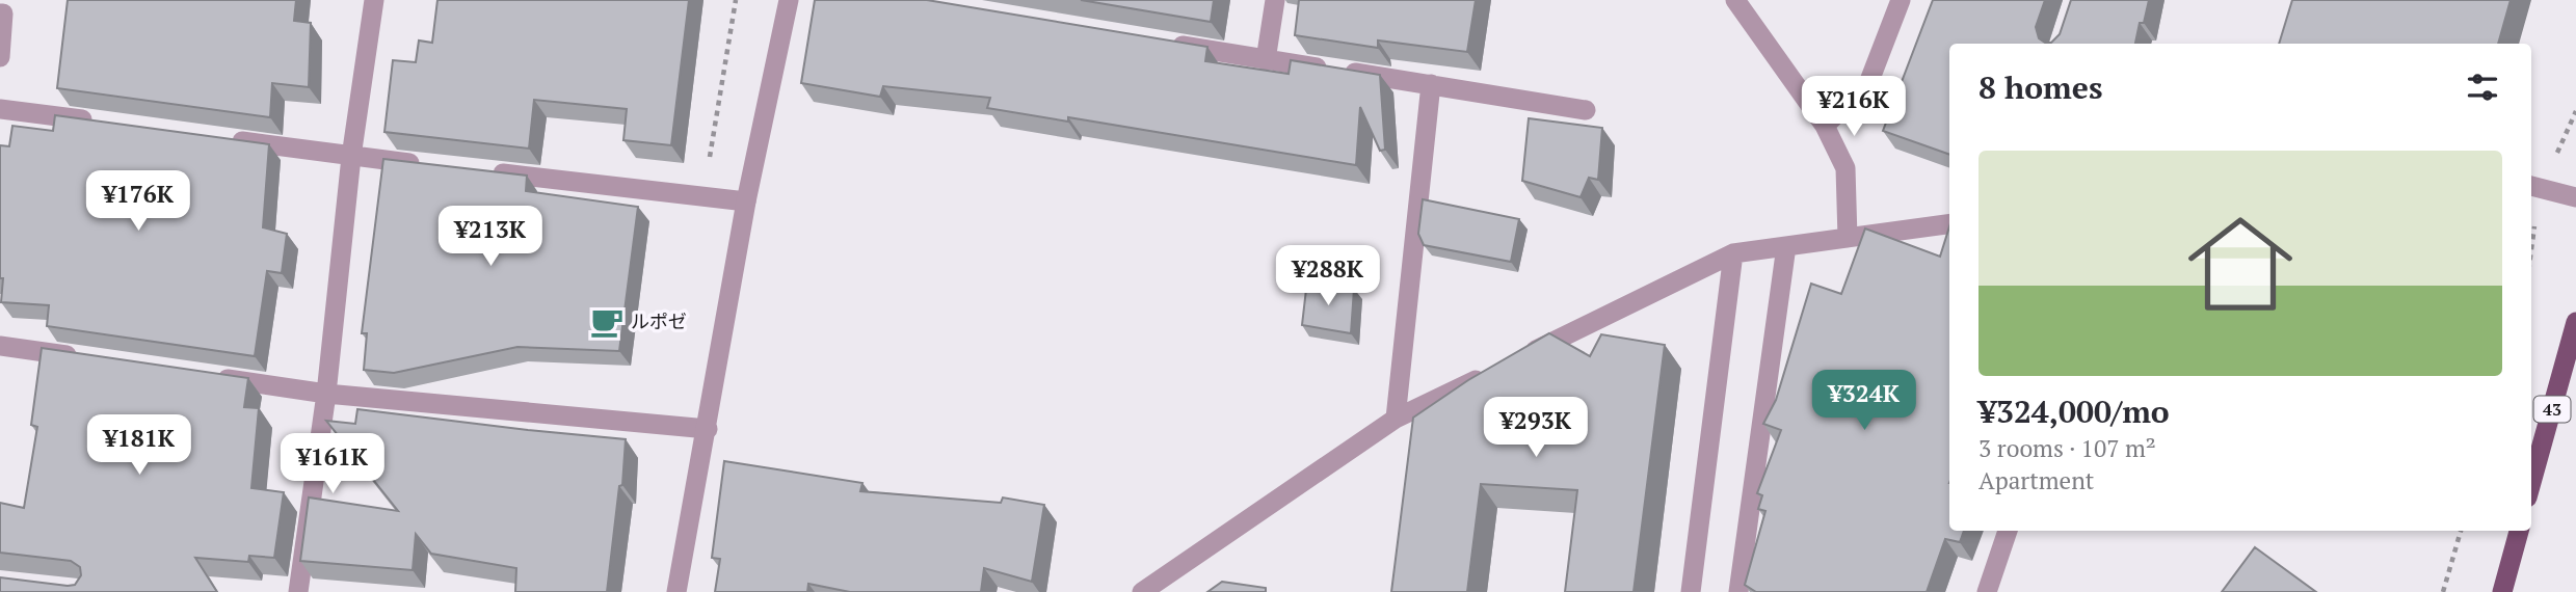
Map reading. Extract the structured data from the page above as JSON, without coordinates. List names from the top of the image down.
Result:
{
  "streets": {
    "main road": ["43"]
  },
  "places": {
    "cafe": ["ルポゼ"]
  },
  "page": {
    "heading": "8 homes",
    "price": [
      "¥216K",
      "¥176K",
      "¥213K",
      "¥288K",
      "¥324K",
      "¥293K",
      "¥181K",
      "¥161K"
    ],
    "list": [
      {
        "name": "¥324,000/mo",
        "note": "3 rooms · 107 m² · Apartment"
      }
    ]
  }
}
